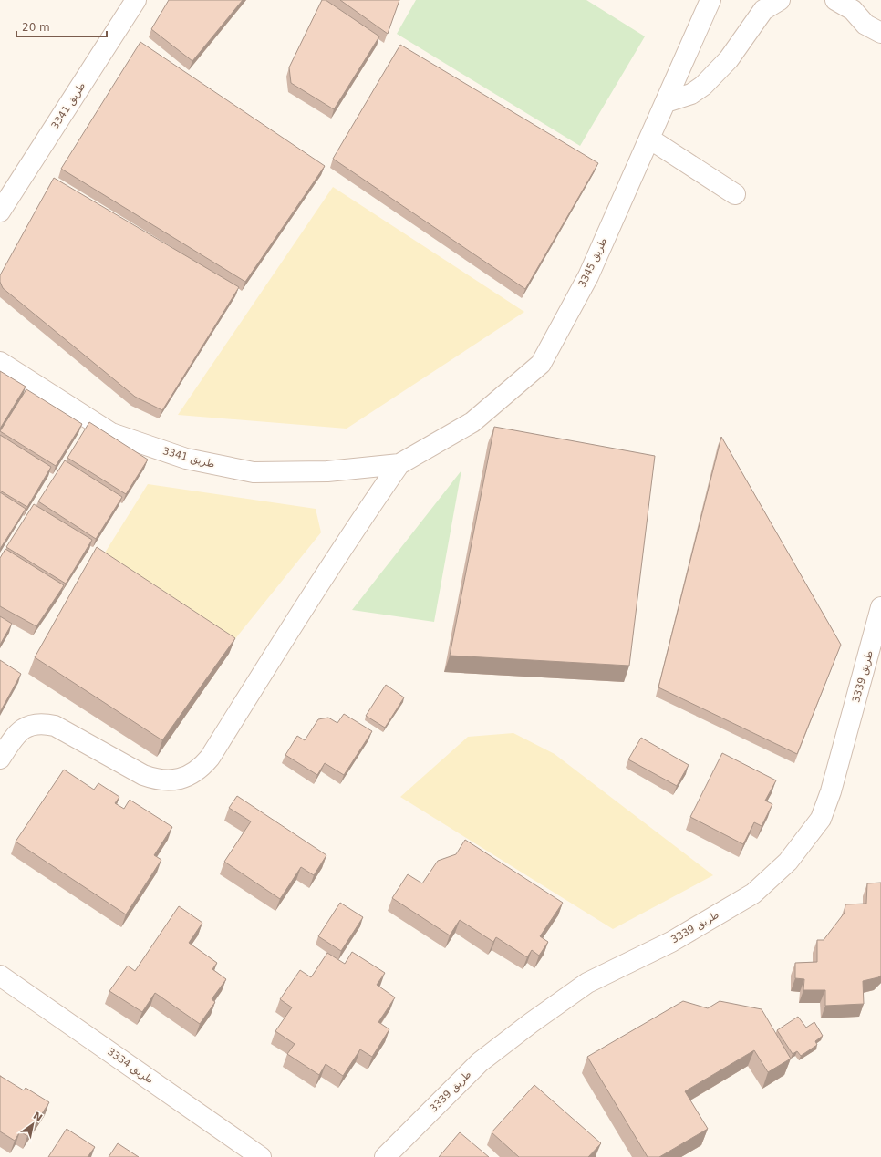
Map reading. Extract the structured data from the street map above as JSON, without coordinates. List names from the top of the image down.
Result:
{
  "streets": {
    "street": [
      "طريق 3341",
      "طريق 3345",
      "طريق 3339",
      "طريق 3334"
    ]
  },
  "crossings": [
    ["طريق 3341", "طريق 3345"]
  ],
  "scale_bar": "20 m",
  "north": "top right"
}
